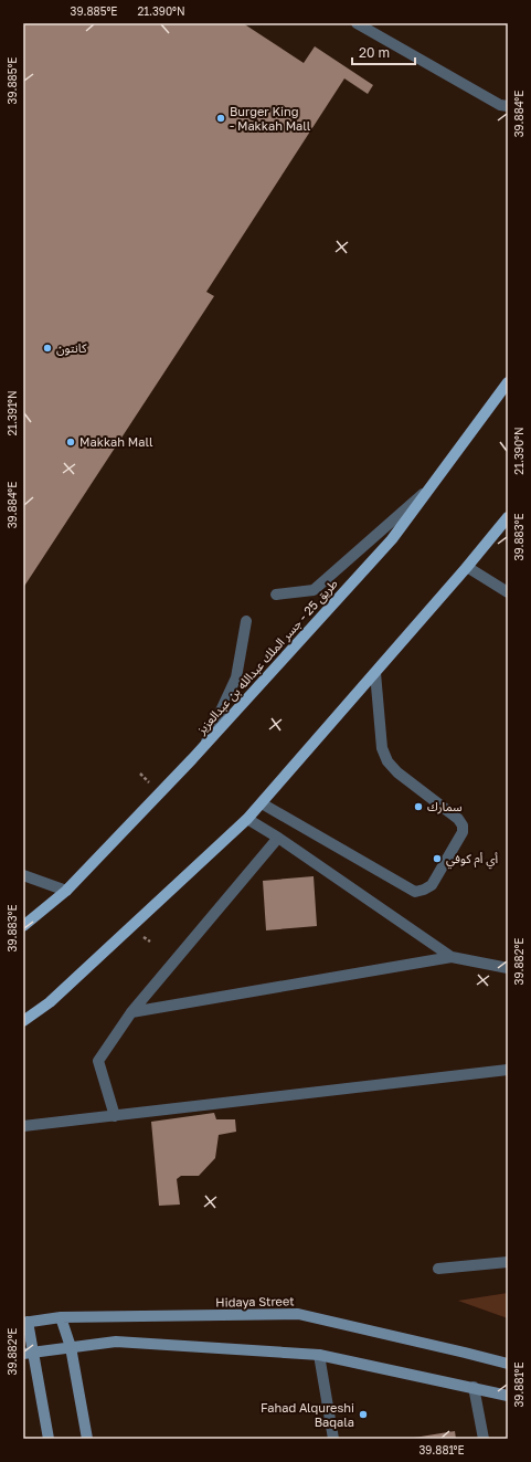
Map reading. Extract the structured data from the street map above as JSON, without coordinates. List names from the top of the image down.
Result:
{
  "streets": {
    "main road": ["طريق 25 - جسر الملك عبدالله بن عبدالعزيز", "Hidaya Street"]
  },
  "places": [
    "Burger King - Makkah Mall",
    "كانتون",
    "Makkah Mall",
    "سمارك",
    "أي أم كوفي",
    "Fahad Alqureshi Baqala"
  ],
  "scale_bar": "20 m",
  "coordinates": [
    "39.885°E",
    "21.390°N",
    "39.884°E",
    "21.391°N",
    "39.883°E",
    "39.882°E",
    "39.881°E"
  ]
}
